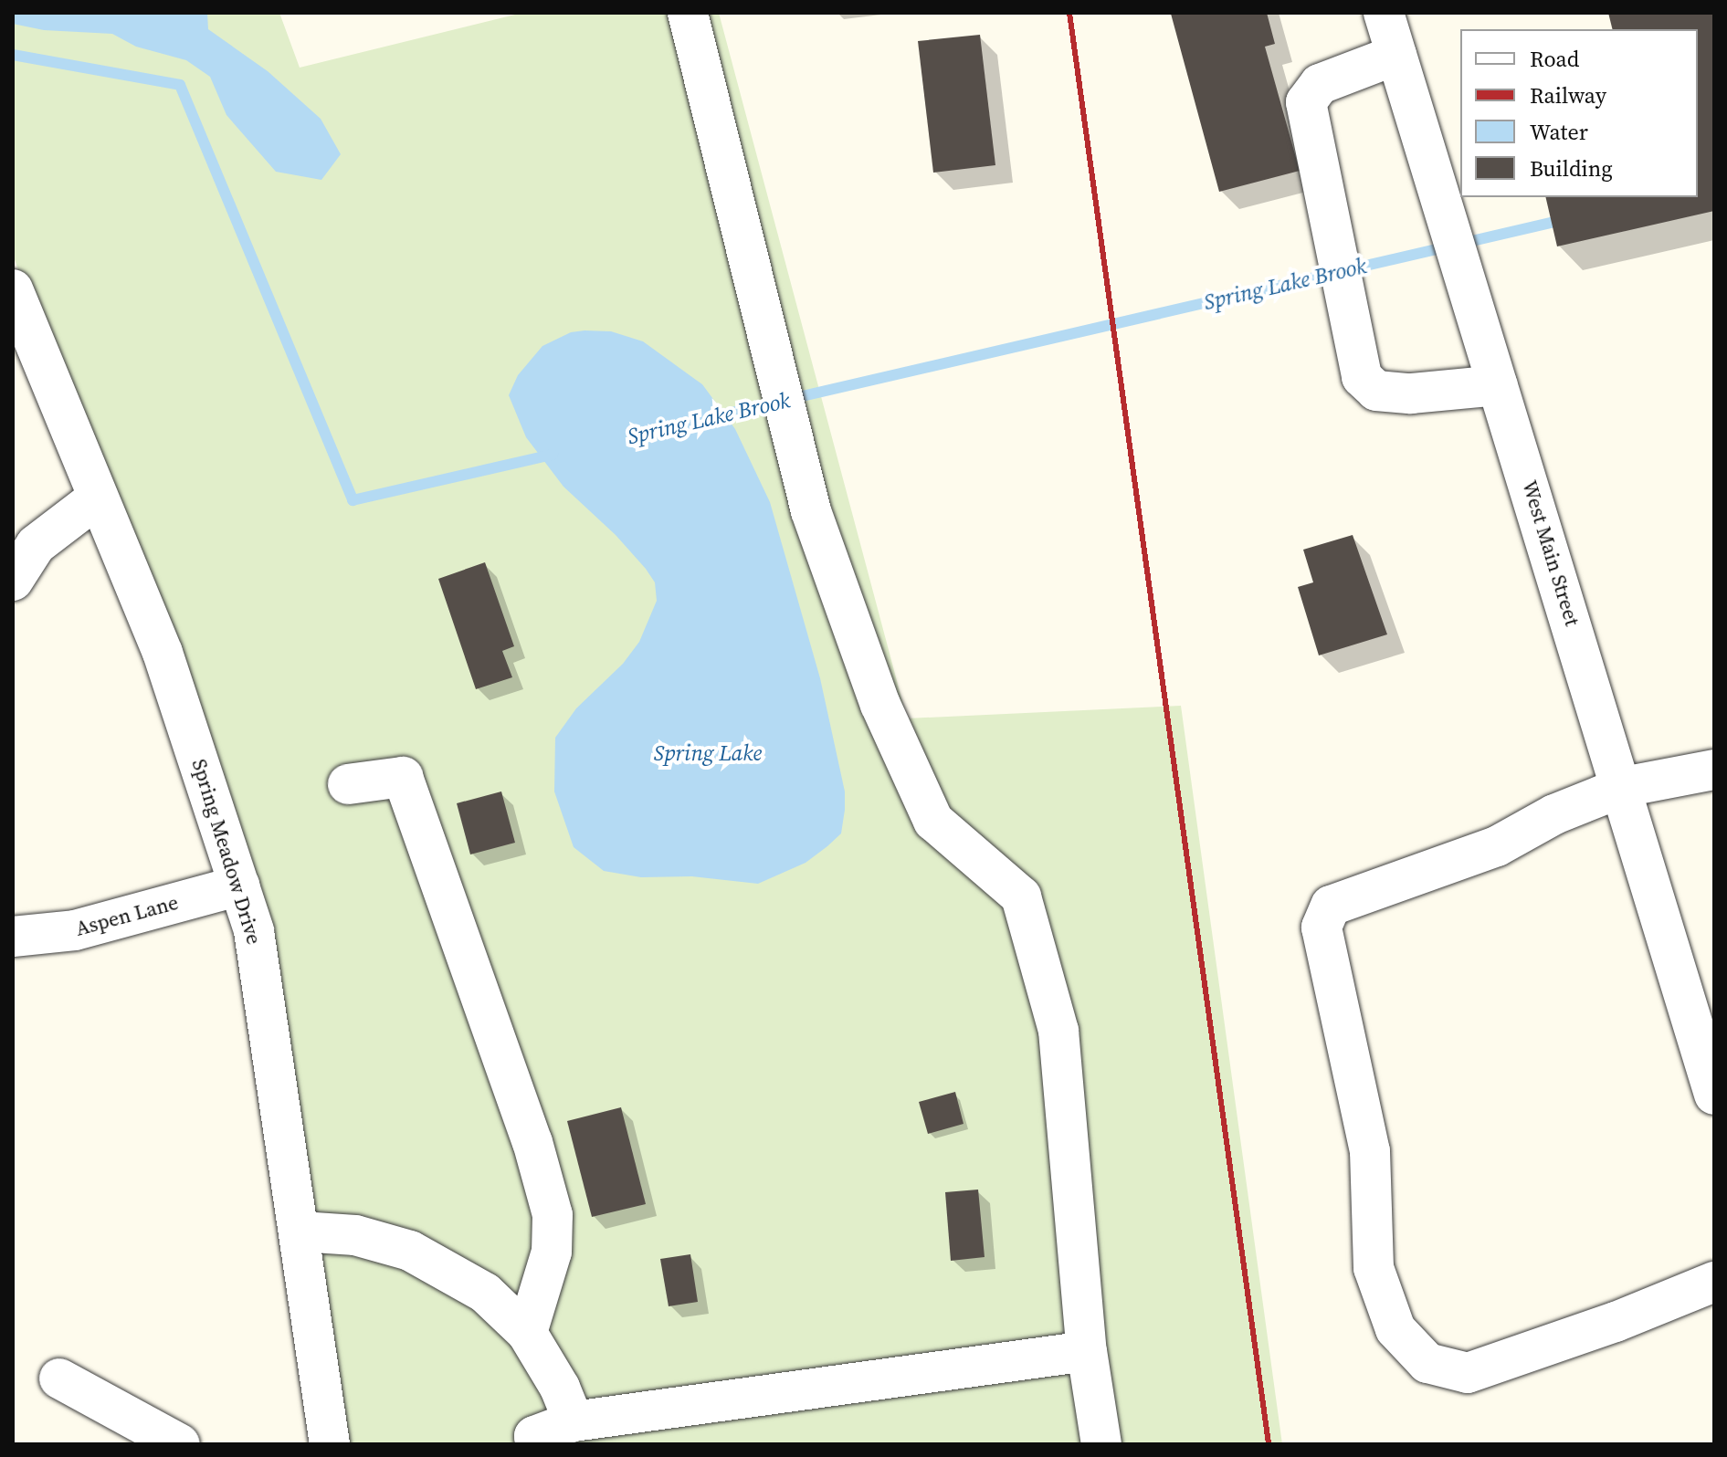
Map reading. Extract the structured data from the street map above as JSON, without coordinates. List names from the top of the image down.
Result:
{
  "streets": {
    "street": ["West Main Street", "Spring Meadow Drive", "Aspen Lane"]
  },
  "crossings": [
    ["Spring Meadow Drive", "Aspen Lane"]
  ],
  "water": ["Spring Lake Brook", "Spring Lake"],
  "legend": [
    "Road",
    "Railway",
    "Water",
    "Building"
  ]
}
